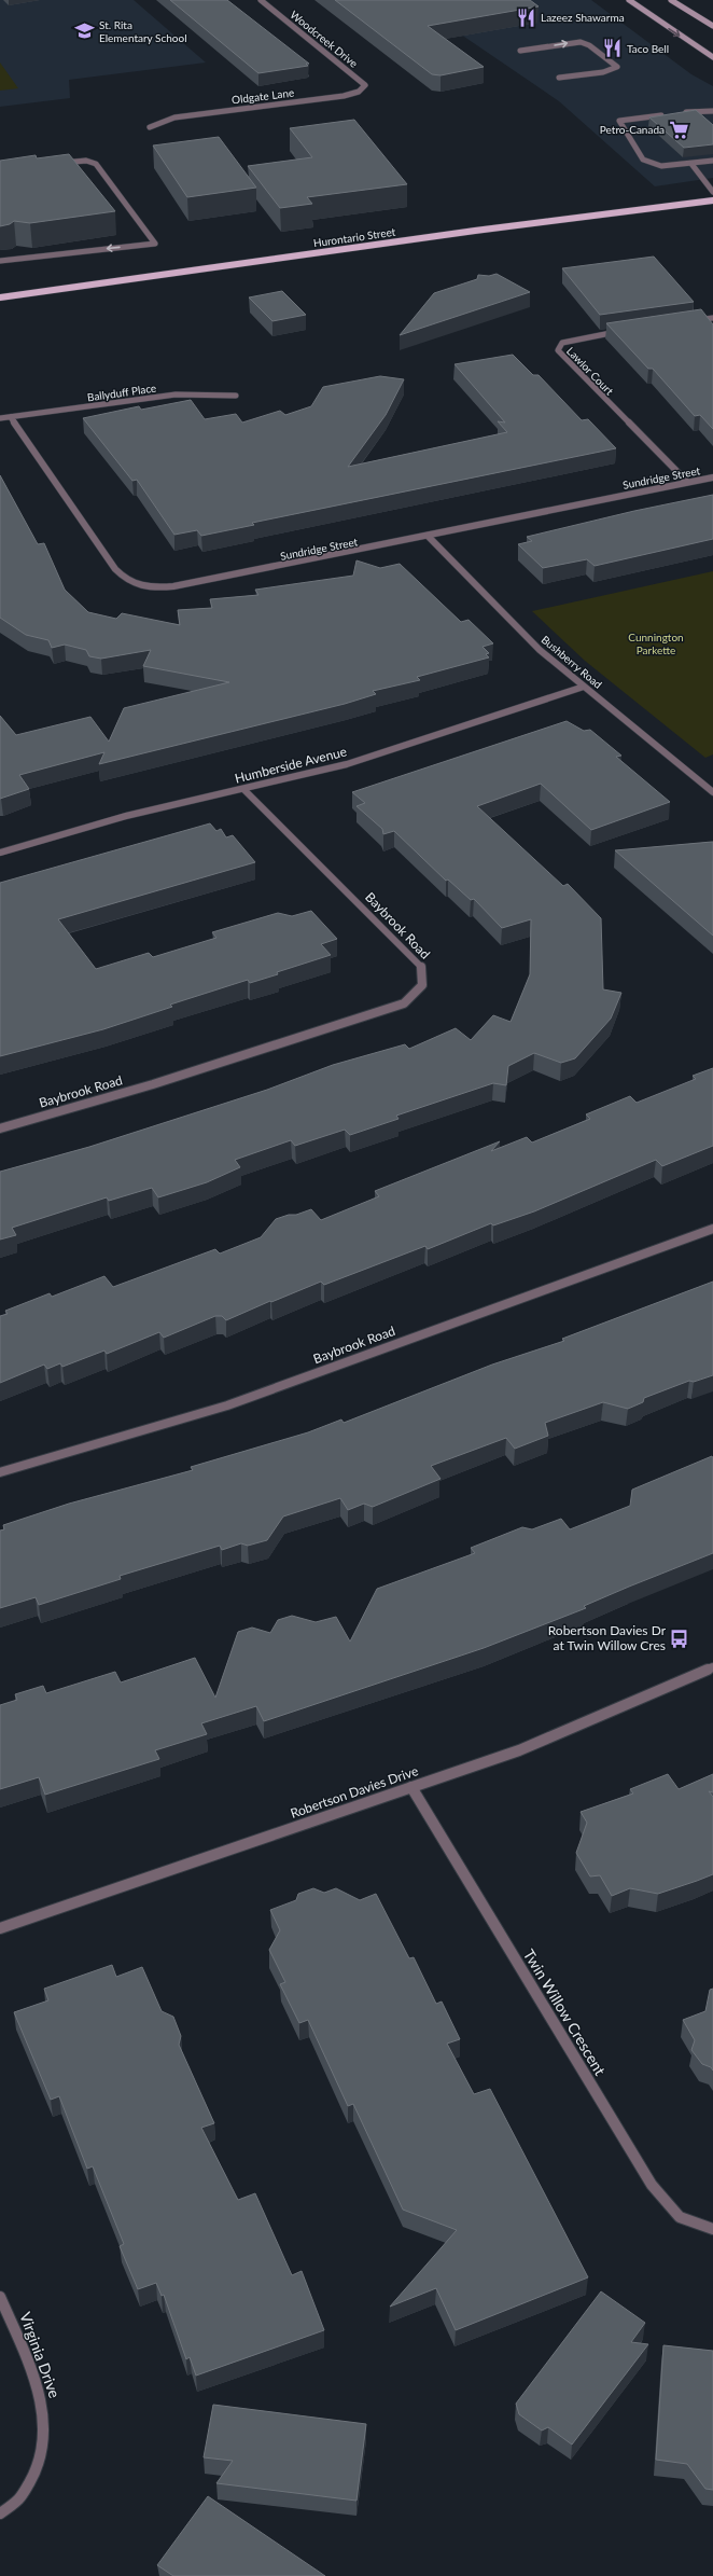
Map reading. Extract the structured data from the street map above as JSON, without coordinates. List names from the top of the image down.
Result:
{
  "streets": {
    "main road": ["Hurontario Street"],
    "street": [
      "Woodcreek Drive",
      "Oldgate Lane",
      "Lawlor Court",
      "Ballyduff Place",
      "Sundridge Street",
      "Bushberry Road",
      "Humberside Avenue",
      "Baybrook Road",
      "Robertson Davies Drive",
      "Twin Willow Crescent",
      "Virginia Drive"
    ]
  },
  "crossings": [
    ["Woodcreek Drive", "Oldgate Lane"],
    ["Lawlor Court", "Sundridge Street"],
    ["Ballyduff Place", "Sundridge Street"],
    ["Sundridge Street", "Bushberry Road"],
    ["Bushberry Road", "Humberside Avenue"],
    ["Humberside Avenue", "Baybrook Road"],
    ["Robertson Davies Drive", "Twin Willow Crescent"]
  ],
  "parks": ["Cunnington Parkette"],
  "places": {
    "restaurant": ["Lazeez Shawarma", "Taco Bell"],
    "school or university": ["St. Rita Elementary School"],
    "supermarket": ["Petro-Canada"],
    "bus stop": ["Robertson Davies Dr at Twin Willow Cres"]
  }
}
